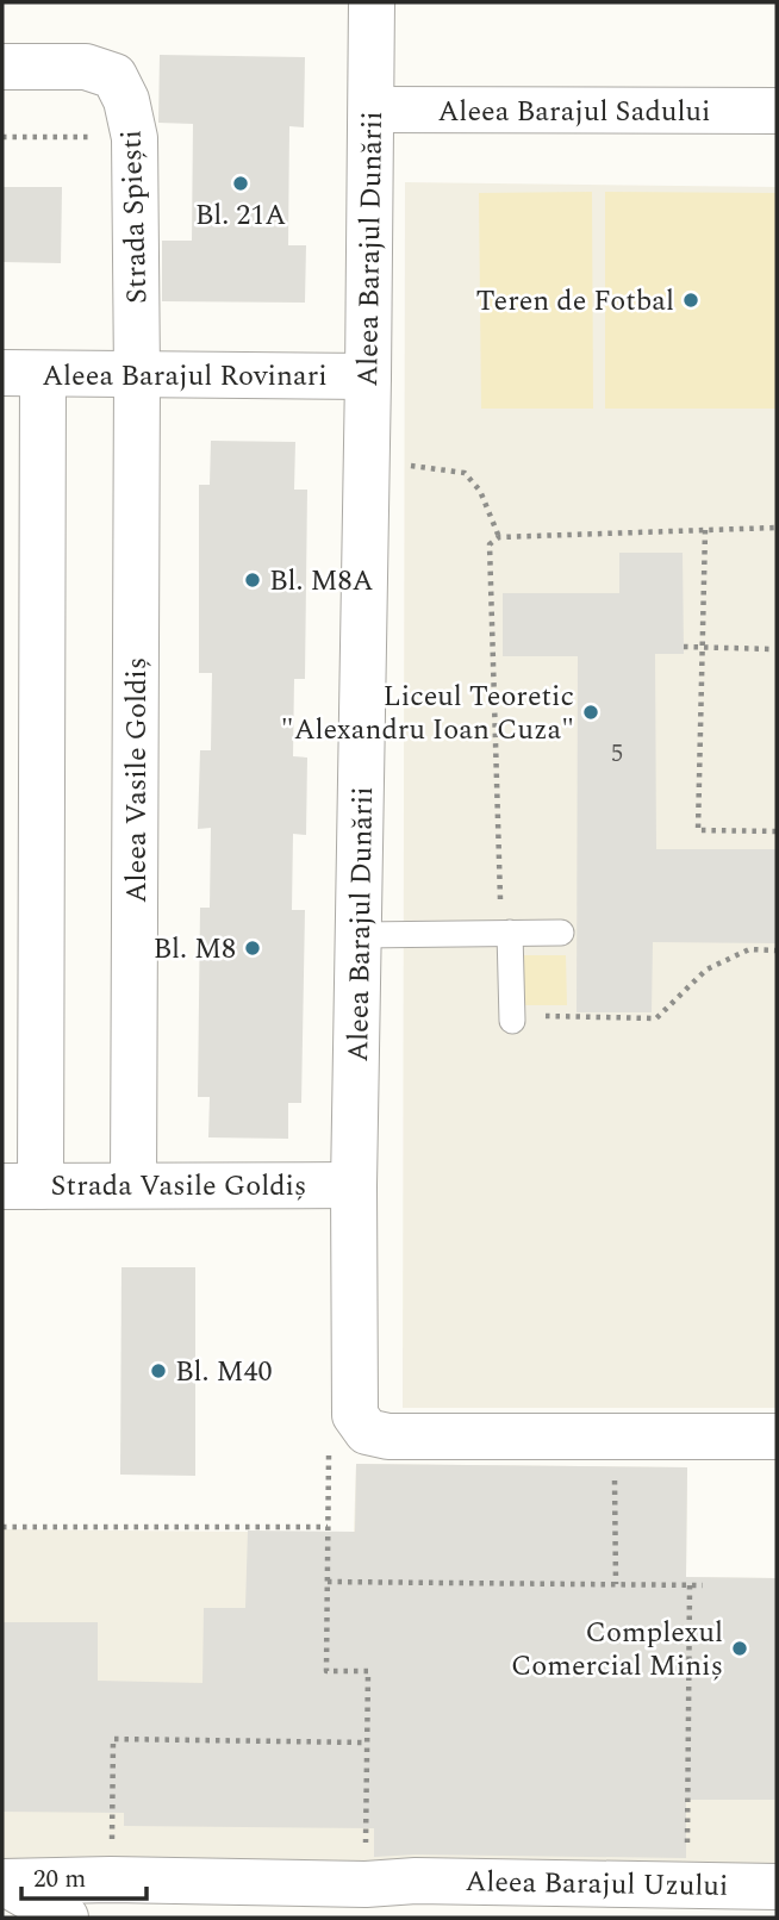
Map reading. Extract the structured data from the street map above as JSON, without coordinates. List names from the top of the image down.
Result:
{
  "streets": {
    "street": [
      "Aleea Barajul Sadului",
      "Strada Spiești",
      "Aleea Barajul Dunării",
      "Aleea Barajul Rovinari",
      "Aleea Vasile Goldiș",
      "Strada Vasile Goldiș",
      "Aleea Barajul Uzului"
    ]
  },
  "crossings": [
    ["Aleea Barajul Sadului", "Aleea Barajul Dunării"],
    ["Strada Spiești", "Aleea Barajul Rovinari"],
    ["Strada Spiești", "Aleea Vasile Goldiș"],
    ["Aleea Barajul Dunării", "Aleea Barajul Rovinari"],
    ["Aleea Barajul Dunării", "Strada Vasile Goldiș"],
    ["Aleea Barajul Rovinari", "Aleea Vasile Goldiș"],
    ["Aleea Vasile Goldiș", "Strada Vasile Goldiș"]
  ],
  "places": [
    "Bl. 21A",
    "Teren de Fotbal",
    "Bl. M8A",
    "Liceul Teoretic \"Alexandru Ioan Cuza\"",
    "Bl. M8",
    "Bl. M40",
    "Complexul Comercial Miniș"
  ],
  "house_numbers": ["5"],
  "scale_bar": "20 m"
}
